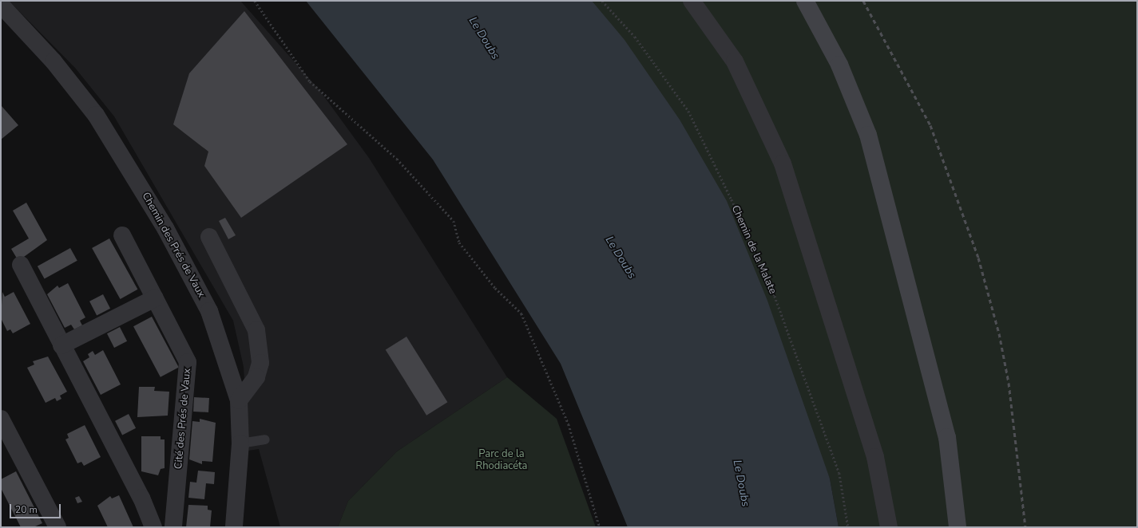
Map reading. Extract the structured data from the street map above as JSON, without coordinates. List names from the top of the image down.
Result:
{
  "streets": {
    "street": ["Chemin des Prés de Vaux", "Cité des Prés de Vaux"],
    "path": ["Chemin de la Malate"]
  },
  "water": ["Le Doubs"],
  "parks": ["Parc de la Rhodiacéta"],
  "scale_bar": "20 m"
}
